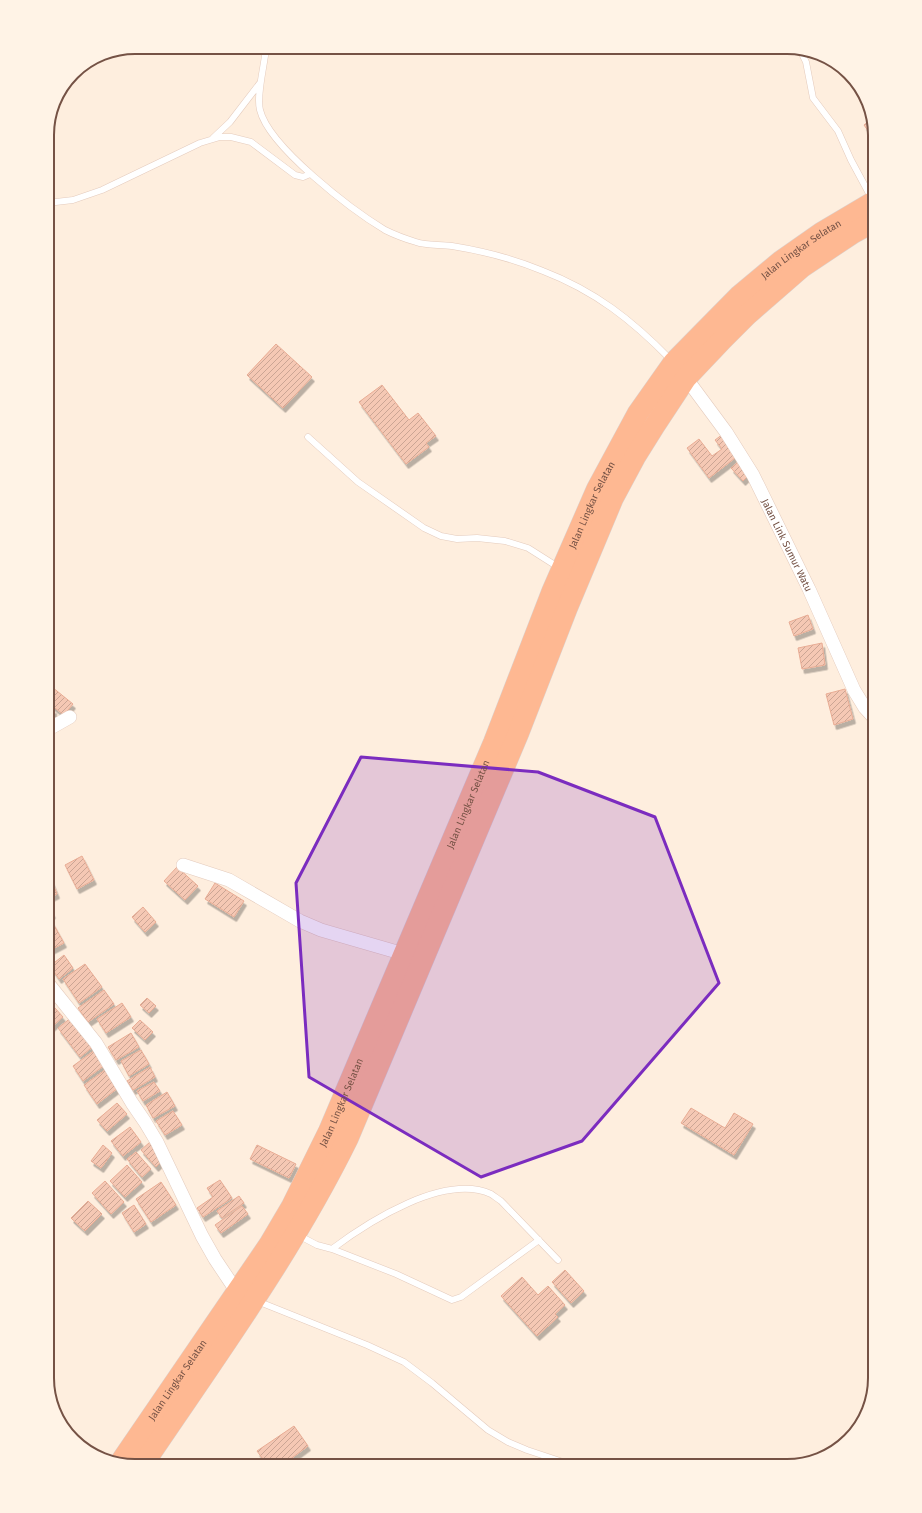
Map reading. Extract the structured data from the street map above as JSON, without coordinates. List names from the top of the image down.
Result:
{
  "streets": {
    "highway": ["Jalan Lingkar Selatan"],
    "street": ["Jalan Link Sumur Watu"]
  },
  "crossings": [
    ["Jalan Lingkar Selatan", "Jalan Link Sumur Watu"]
  ]
}
